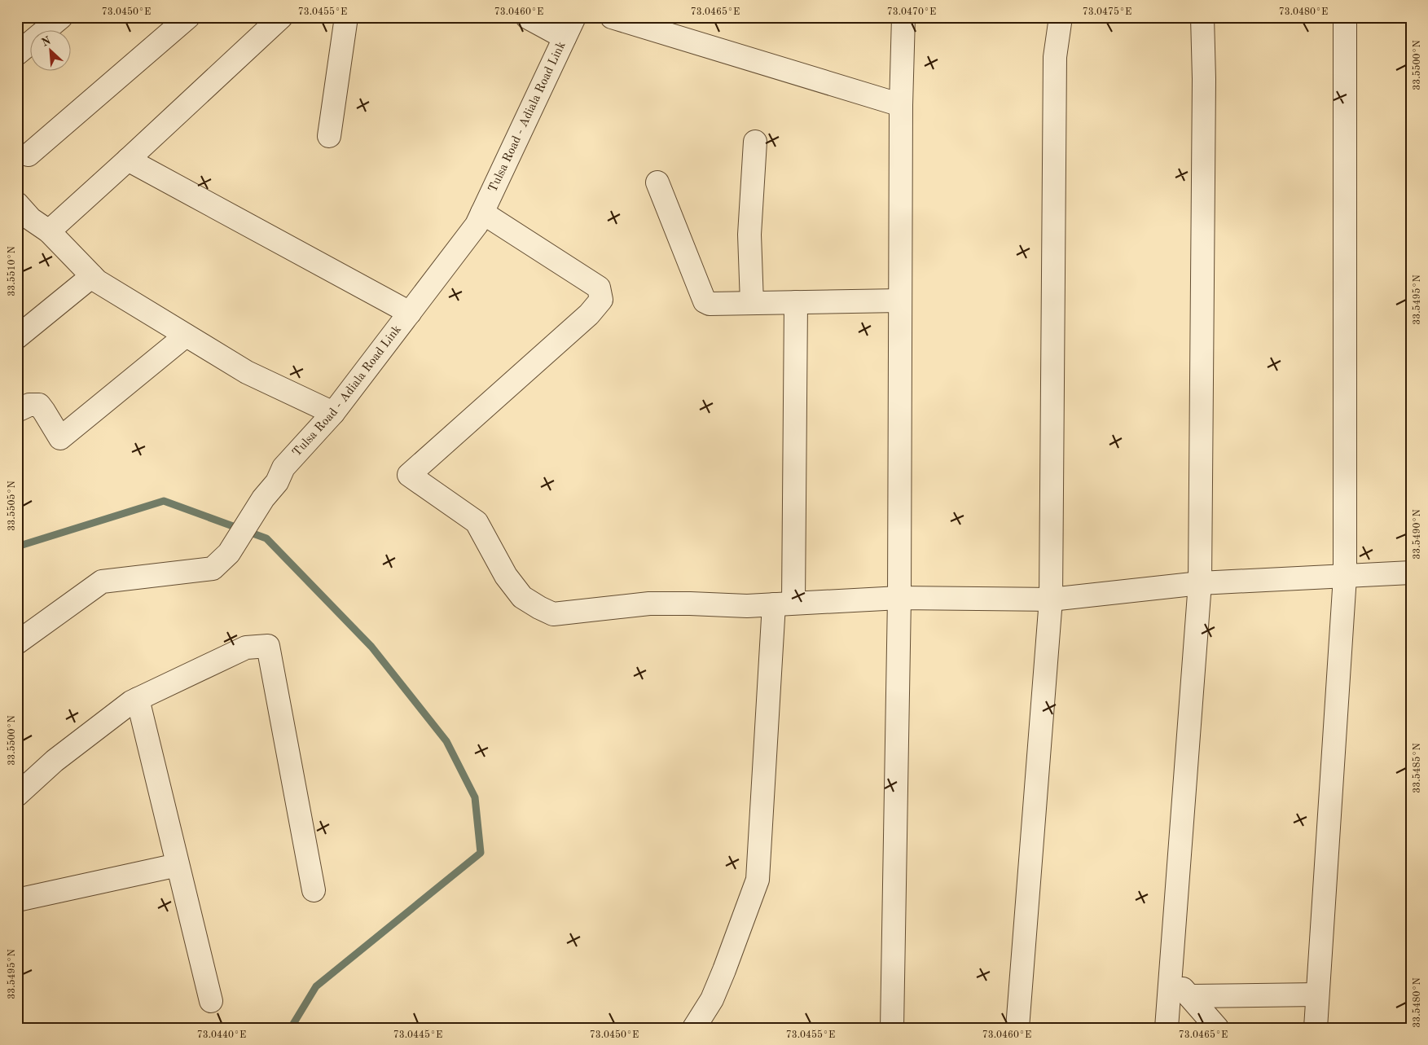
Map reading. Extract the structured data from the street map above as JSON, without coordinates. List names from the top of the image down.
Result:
{
  "streets": {
    "street": ["Tulsa Road - Adiala Road Link"]
  },
  "north": "top left",
  "coordinates": [
    "73.0450°E",
    "73.0455°E",
    "73.0460°E",
    "73.0465°E",
    "73.0470°E",
    "73.0475°E",
    "73.0480°E",
    "33.5500°N",
    "33.5510°N",
    "33.5495°N",
    "33.5505°N",
    "33.5490°N",
    "33.5485°N",
    "33.5480°N",
    "73.0440°E",
    "73.0445°E"
  ]
}
